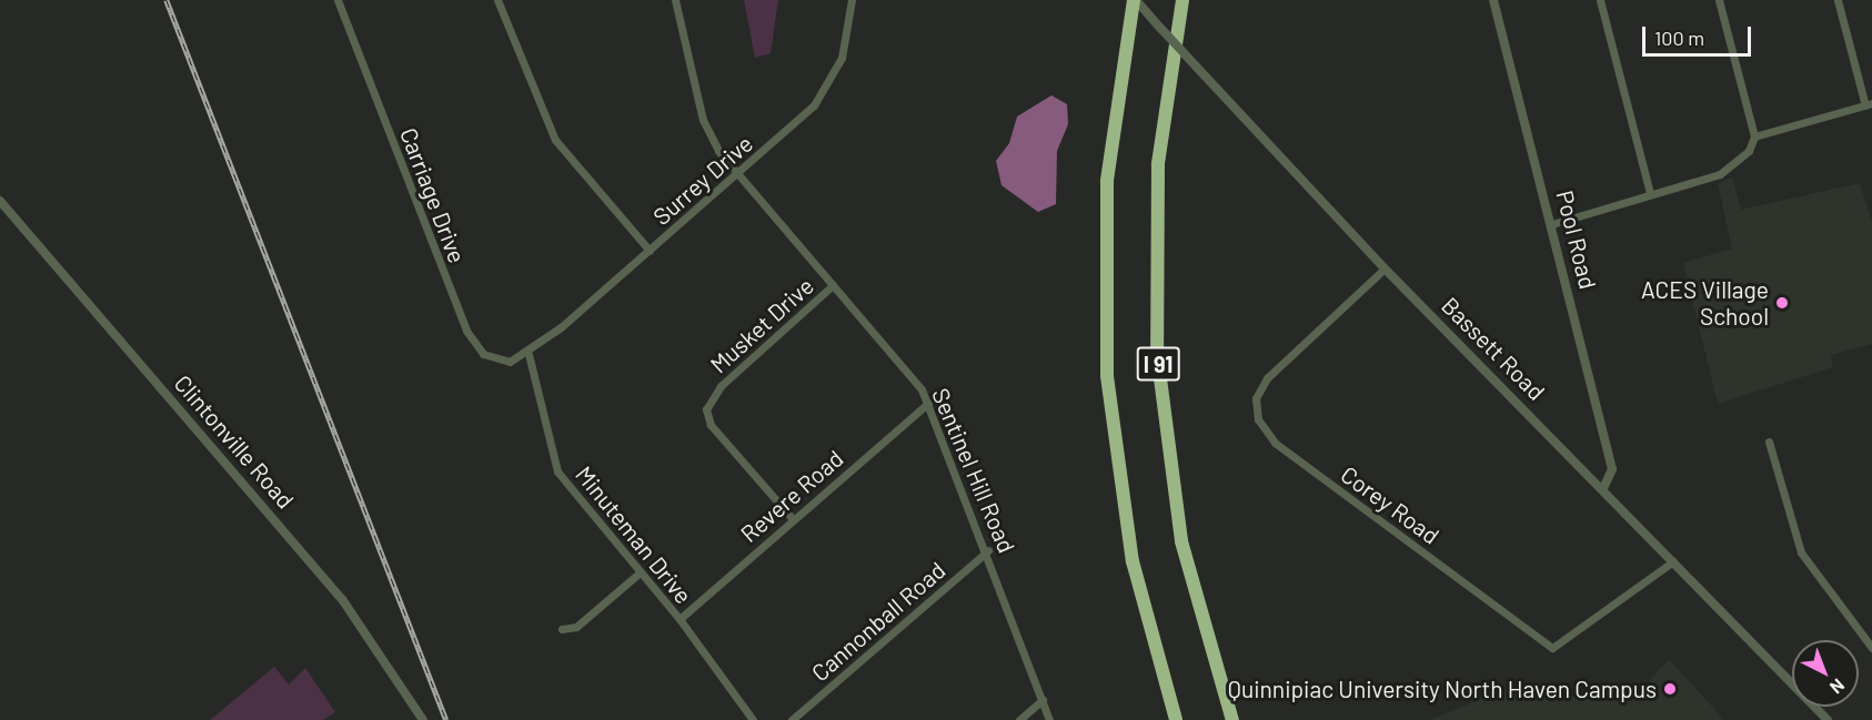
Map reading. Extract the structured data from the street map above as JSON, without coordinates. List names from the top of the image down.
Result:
{
  "streets": {
    "highway": ["I 91"],
    "street": [
      "Surrey Drive",
      "Carriage Drive",
      "Pool Road",
      "Musket Drive",
      "Bassett Road",
      "Clintonville Road",
      "Sentinel Hill Road",
      "Revere Road",
      "Corey Road",
      "Minuteman Drive",
      "Cannonball Road"
    ]
  },
  "crossings": [
    ["Surrey Drive", "Carriage Drive"],
    ["Surrey Drive", "Sentinel Hill Road"],
    ["Surrey Drive", "Minuteman Drive"],
    ["Carriage Drive", "Minuteman Drive"],
    ["Pool Road", "Bassett Road"],
    ["Musket Drive", "Sentinel Hill Road"],
    ["Musket Drive", "Revere Road"],
    ["Bassett Road", "I 91"],
    ["Bassett Road", "Corey Road"],
    ["Sentinel Hill Road", "Revere Road"],
    ["Sentinel Hill Road", "Cannonball Road"],
    ["Revere Road", "Minuteman Drive"]
  ],
  "places": ["ACES Village School", "Quinnipiac University North Haven Campus"],
  "scale_bar": "100 m",
  "north": "bottom right"
}
